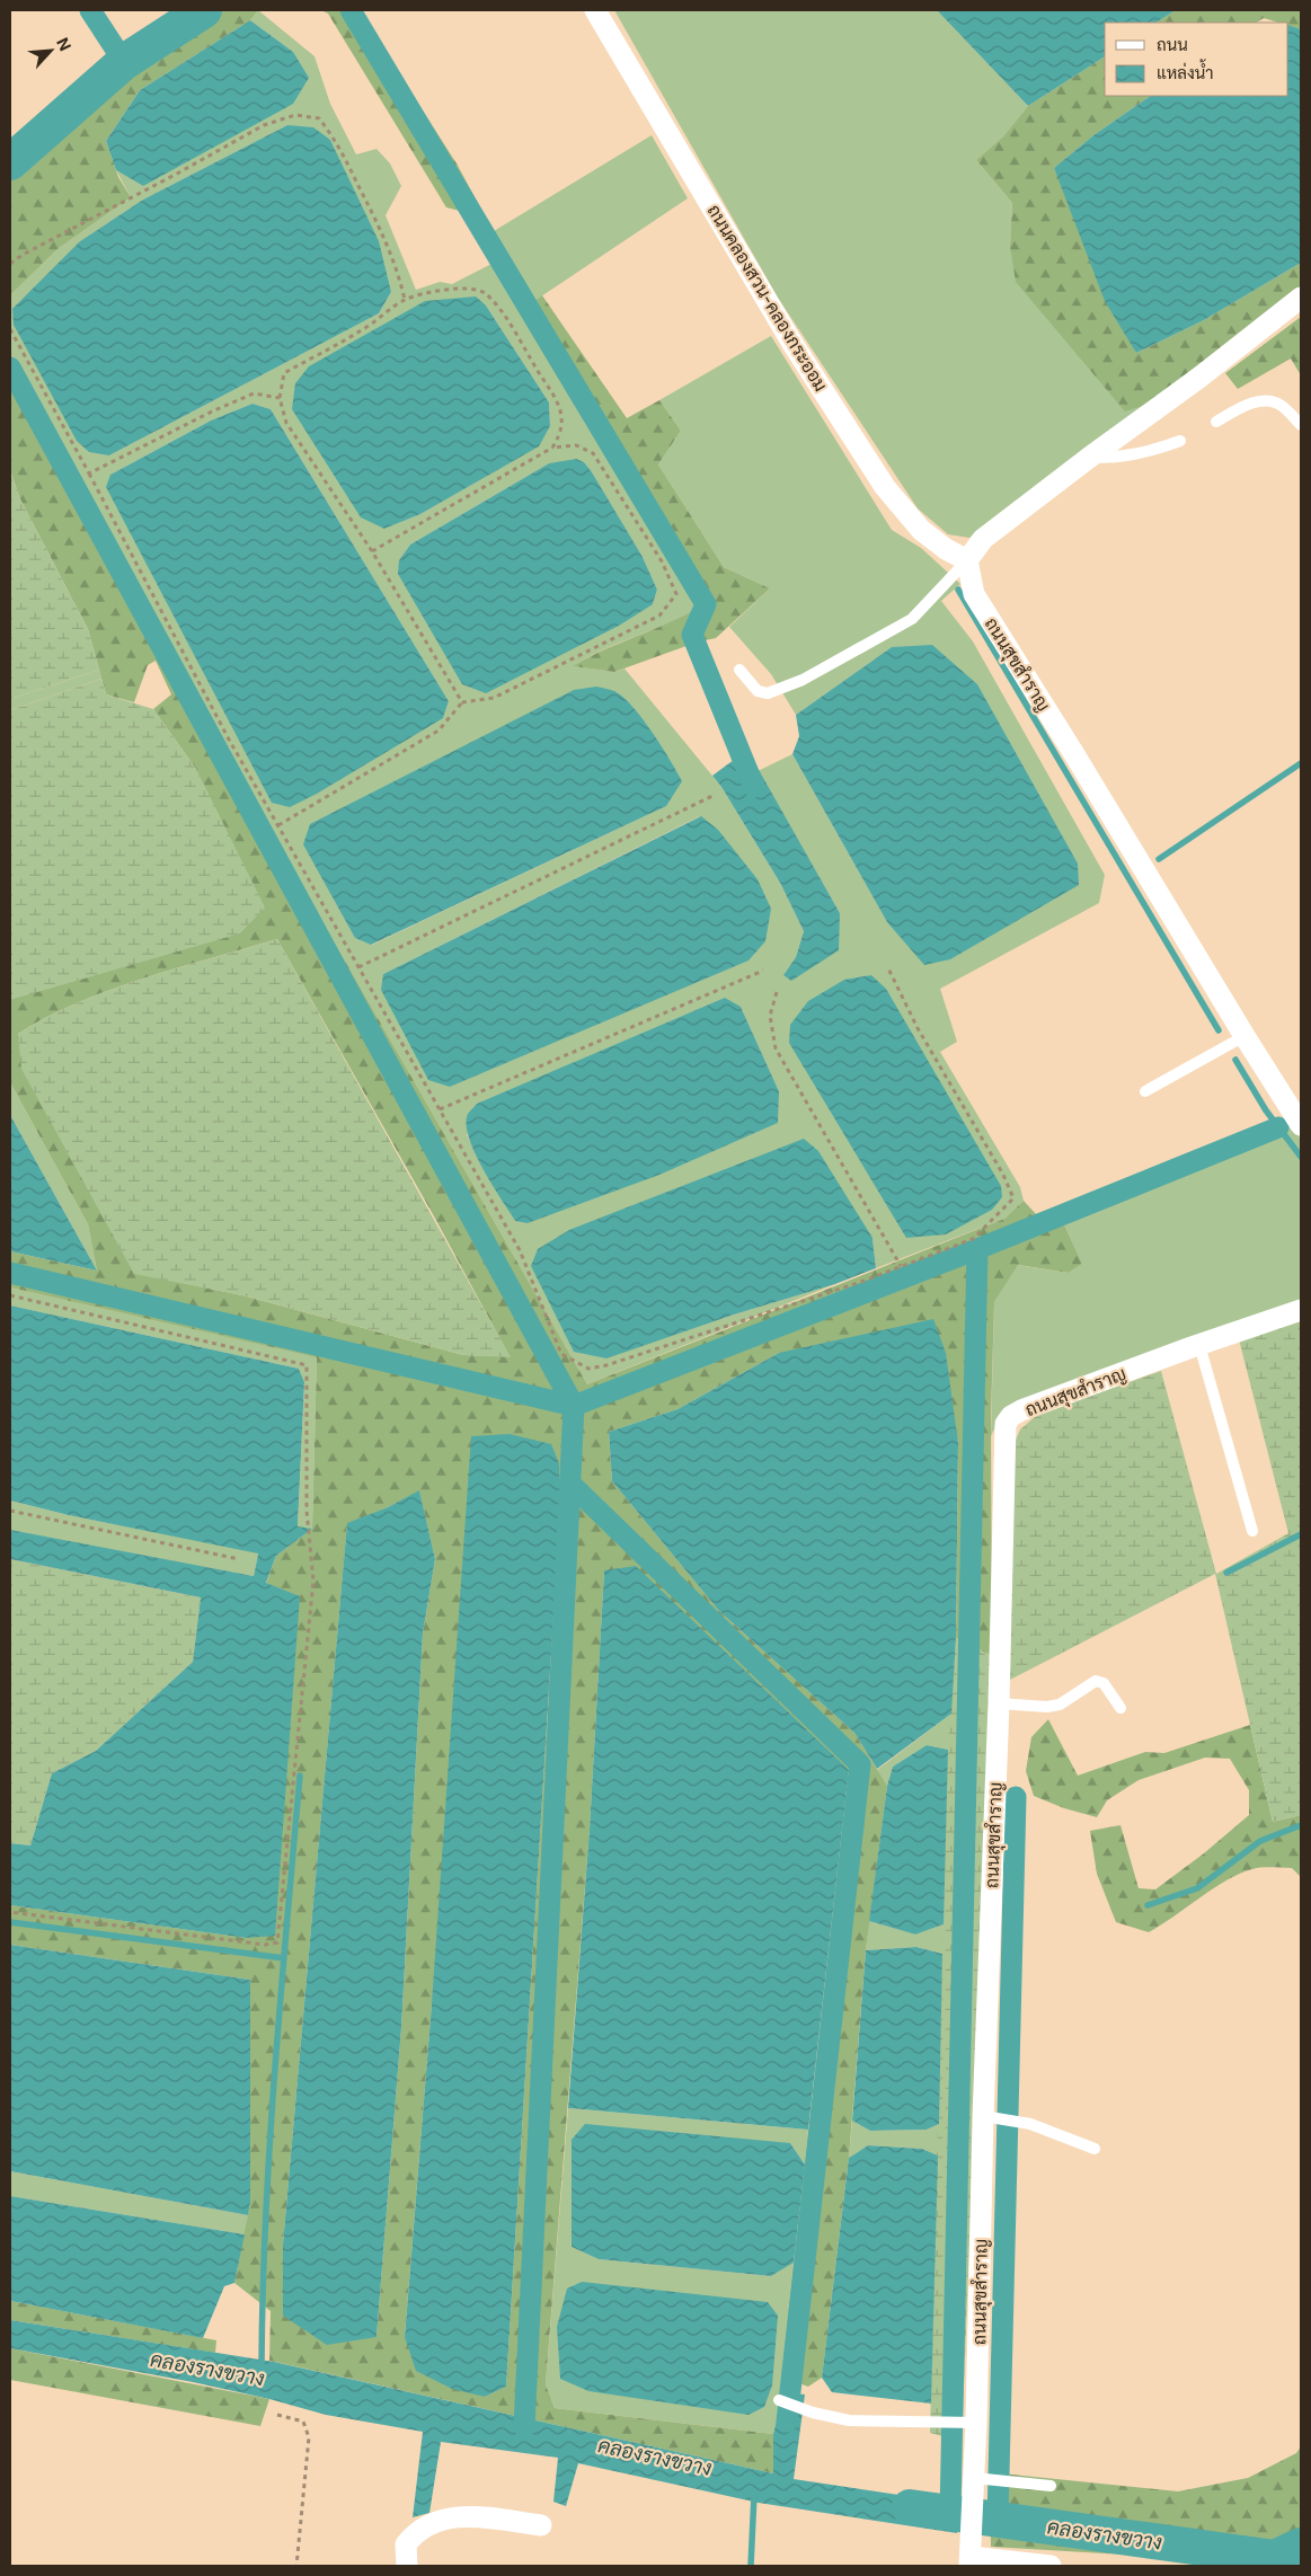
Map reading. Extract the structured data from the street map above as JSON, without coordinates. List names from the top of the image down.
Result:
{
  "streets": {
    "street": ["ถนนคลองสวน-คลองกระออม", "ถนนสุขสำราญ"]
  },
  "crossings": [
    ["ถนนคลองสวน-คลองกระออม", "ถนนสุขสำราญ"]
  ],
  "water": ["คลองรางขวาง"],
  "legend": ["ถนน", "แหล่งน้ำ"],
  "north": "top right"
}
